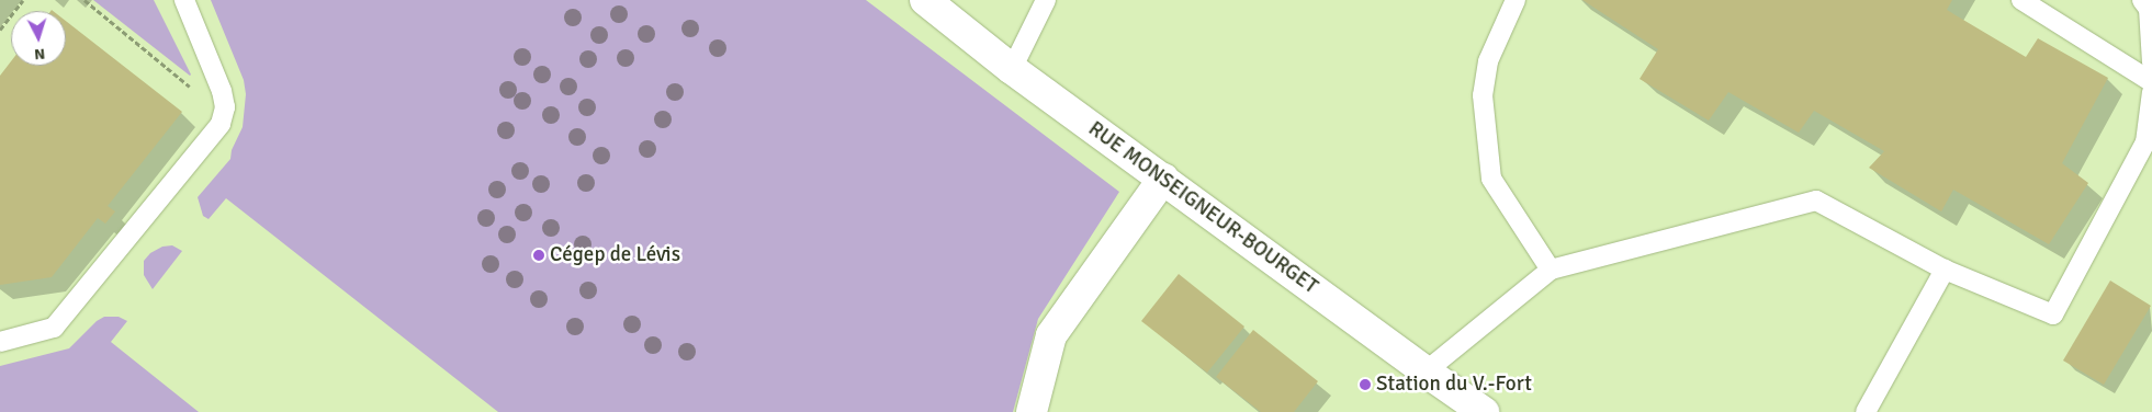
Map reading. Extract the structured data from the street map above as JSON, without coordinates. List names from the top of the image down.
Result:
{
  "streets": {
    "street": ["RUE MONSEIGNEUR-BOURGET"]
  },
  "places": ["Cégep de Lévis", "Station du V.-Fort"],
  "north": "bottom"
}
